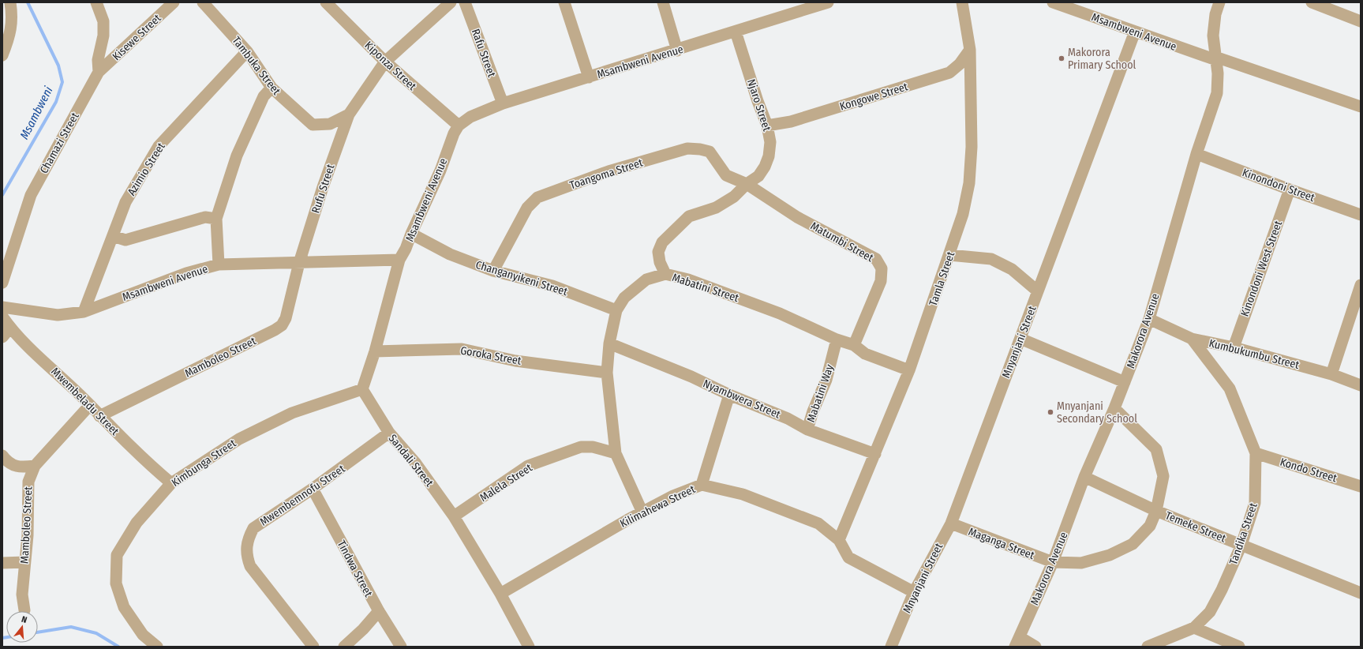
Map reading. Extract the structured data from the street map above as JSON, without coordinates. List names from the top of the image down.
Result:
{
  "streets": {
    "street": [
      "Msambweni Avenue",
      "Kisewe Street",
      "Rafu Street",
      "Tambuka Street",
      "Kiponza Street",
      "Kongowe Street",
      "Njaro Street",
      "Chamazi Street",
      "Azimio Street",
      "Toangoma Street",
      "Kinondoni Street",
      "Rufu Street",
      "Matumbi Street",
      "Kinondoni West Street",
      "Changanyikeni Street",
      "Tamla Street",
      "Mabatini Street",
      "Makorora Avenue",
      "Mnyanjani Street",
      "Kumbukumbu Street",
      "Goroka Street",
      "Mamboleo Street",
      "Mabatini Way",
      "Nyambwera Street",
      "Mwembeladu Street",
      "Sandali Street",
      "Kimbunga Street",
      "Kondo Street",
      "Malela Street",
      "Mwembemnofu Street",
      "Kilimahewa Street",
      "Temeke Street",
      "Tandika Street",
      "Maganga Street",
      "Tindwa Street"
    ]
  },
  "crossings": [
    ["Msambweni Avenue", "Rafu Street"],
    ["Msambweni Avenue", "Kiponza Street"],
    ["Msambweni Avenue", "Njaro Street"],
    ["Msambweni Avenue", "Azimio Street"],
    ["Msambweni Avenue", "Rufu Street"],
    ["Msambweni Avenue", "Changanyikeni Street"],
    ["Msambweni Avenue", "Makorora Avenue"],
    ["Msambweni Avenue", "Mnyanjani Street"],
    ["Msambweni Avenue", "Mamboleo Street"],
    ["Kisewe Street", "Chamazi Street"],
    ["Tambuka Street", "Azimio Street"],
    ["Tambuka Street", "Rufu Street"],
    ["Kongowe Street", "Njaro Street"],
    ["Kongowe Street", "Tamla Street"],
    ["Njaro Street", "Toangoma Street"],
    ["Njaro Street", "Matumbi Street"],
    ["Njaro Street", "Mabatini Street"],
    ["Toangoma Street", "Matumbi Street"],
    ["Toangoma Street", "Changanyikeni Street"],
    ["Kinondoni Street", "Kinondoni West Street"],
    ["Kinondoni Street", "Makorora Avenue"],
    ["Rufu Street", "Mamboleo Street"],
    ["Matumbi Street", "Mabatini Street"],
    ["Kinondoni West Street", "Kumbukumbu Street"],
    ["Changanyikeni Street", "Mabatini Street"],
    ["Tamla Street", "Mabatini Street"],
    ["Tamla Street", "Nyambwera Street"],
    ["Tamla Street", "Kilimahewa Street"],
    ["Mabatini Street", "Goroka Street"],
    ["Mabatini Street", "Mabatini Way"],
    ["Mabatini Street", "Nyambwera Street"],
    ["Mabatini Street", "Malela Street"],
    ["Mabatini Street", "Kilimahewa Street"],
    ["Makorora Avenue", "Kumbukumbu Street"],
    ["Makorora Avenue", "Temeke Street"],
    ["Makorora Avenue", "Maganga Street"],
    ["Mnyanjani Street", "Kilimahewa Street"],
    ["Mnyanjani Street", "Maganga Street"],
    ["Kumbukumbu Street", "Tandika Street"],
    ["Mamboleo Street", "Mwembeladu Street"],
    ["Mabatini Way", "Nyambwera Street"],
    ["Mwembeladu Street", "Kimbunga Street"],
    ["Sandali Street", "Kimbunga Street"],
    ["Sandali Street", "Malela Street"],
    ["Sandali Street", "Mwembemnofu Street"],
    ["Sandali Street", "Kilimahewa Street"],
    ["Kondo Street", "Tandika Street"],
    ["Mwembemnofu Street", "Tindwa Street"],
    ["Temeke Street", "Tandika Street"],
    ["Temeke Street", "Maganga Street"]
  ],
  "water": ["Msambweni"],
  "places": ["Makorora Primary School", "Mnyanjani Secondary School"],
  "north": "top"
}
